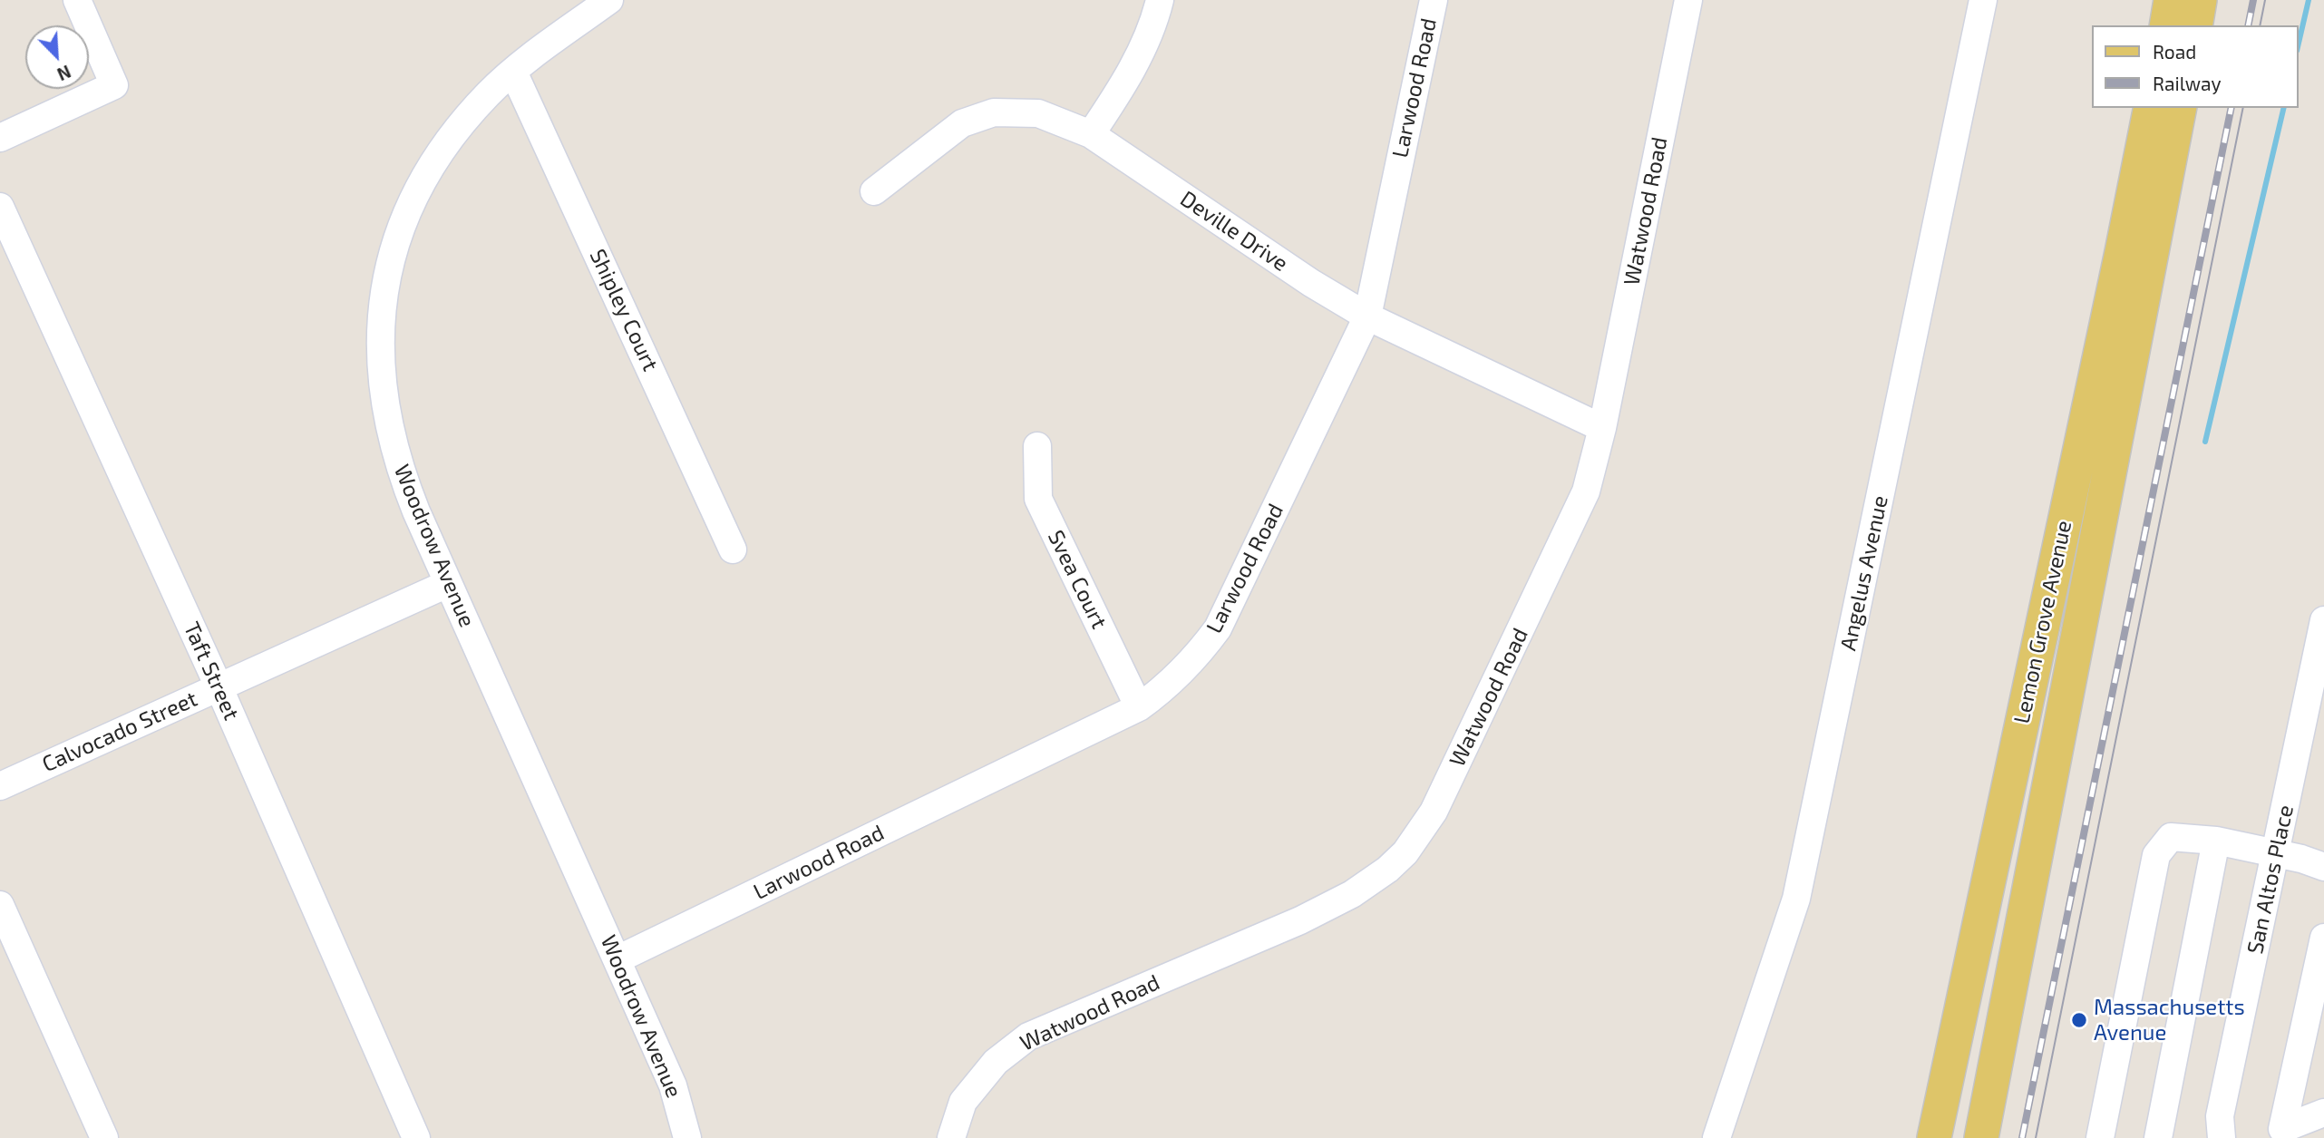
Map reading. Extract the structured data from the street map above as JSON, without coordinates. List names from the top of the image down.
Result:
{
  "streets": {
    "main road": ["Lemon Grove Avenue"],
    "street": [
      "Larwood Road",
      "Watwood Road",
      "Deville Drive",
      "Shipley Court",
      "Woodrow Avenue",
      "Angelus Avenue",
      "Svea Court",
      "Taft Street",
      "Calvocado Street",
      "San Altos Place"
    ]
  },
  "crossings": [
    ["Larwood Road", "Deville Drive"],
    ["Larwood Road", "Woodrow Avenue"],
    ["Larwood Road", "Svea Court"],
    ["Watwood Road", "Deville Drive"],
    ["Shipley Court", "Woodrow Avenue"],
    ["Woodrow Avenue", "Calvocado Street"],
    ["Taft Street", "Calvocado Street"]
  ],
  "places": ["Massachusetts Avenue"],
  "legend": ["Road", "Railway"],
  "north": "bottom right"
}
